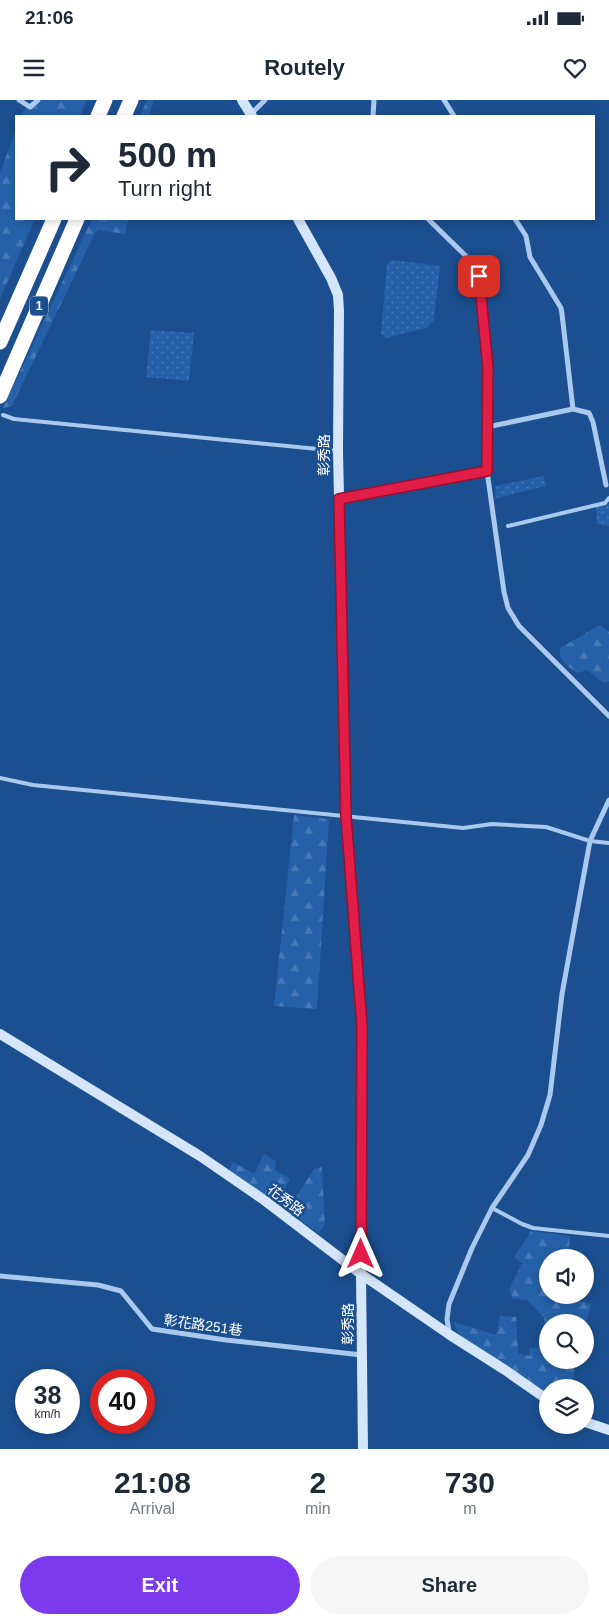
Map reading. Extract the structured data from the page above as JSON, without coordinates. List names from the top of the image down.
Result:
{
  "streets": {
    "highway": ["1"],
    "street": ["彰秀路", "花秀路", "彰花路251巷"]
  },
  "crossings": [
    ["彰秀路", "花秀路"],
    ["彰秀路", "彰花路251巷"]
  ],
  "page": {
    "status": "21:06",
    "header": "Routely",
    "turn": ["500 m", "Turn right"],
    "speed": "38 km/h",
    "limit": "40",
    "eta": [
      "21:08",
      "Arrival",
      "2",
      "min",
      "730",
      "m"
    ],
    "buttons": ["Exit", "Share"]
  }
}
